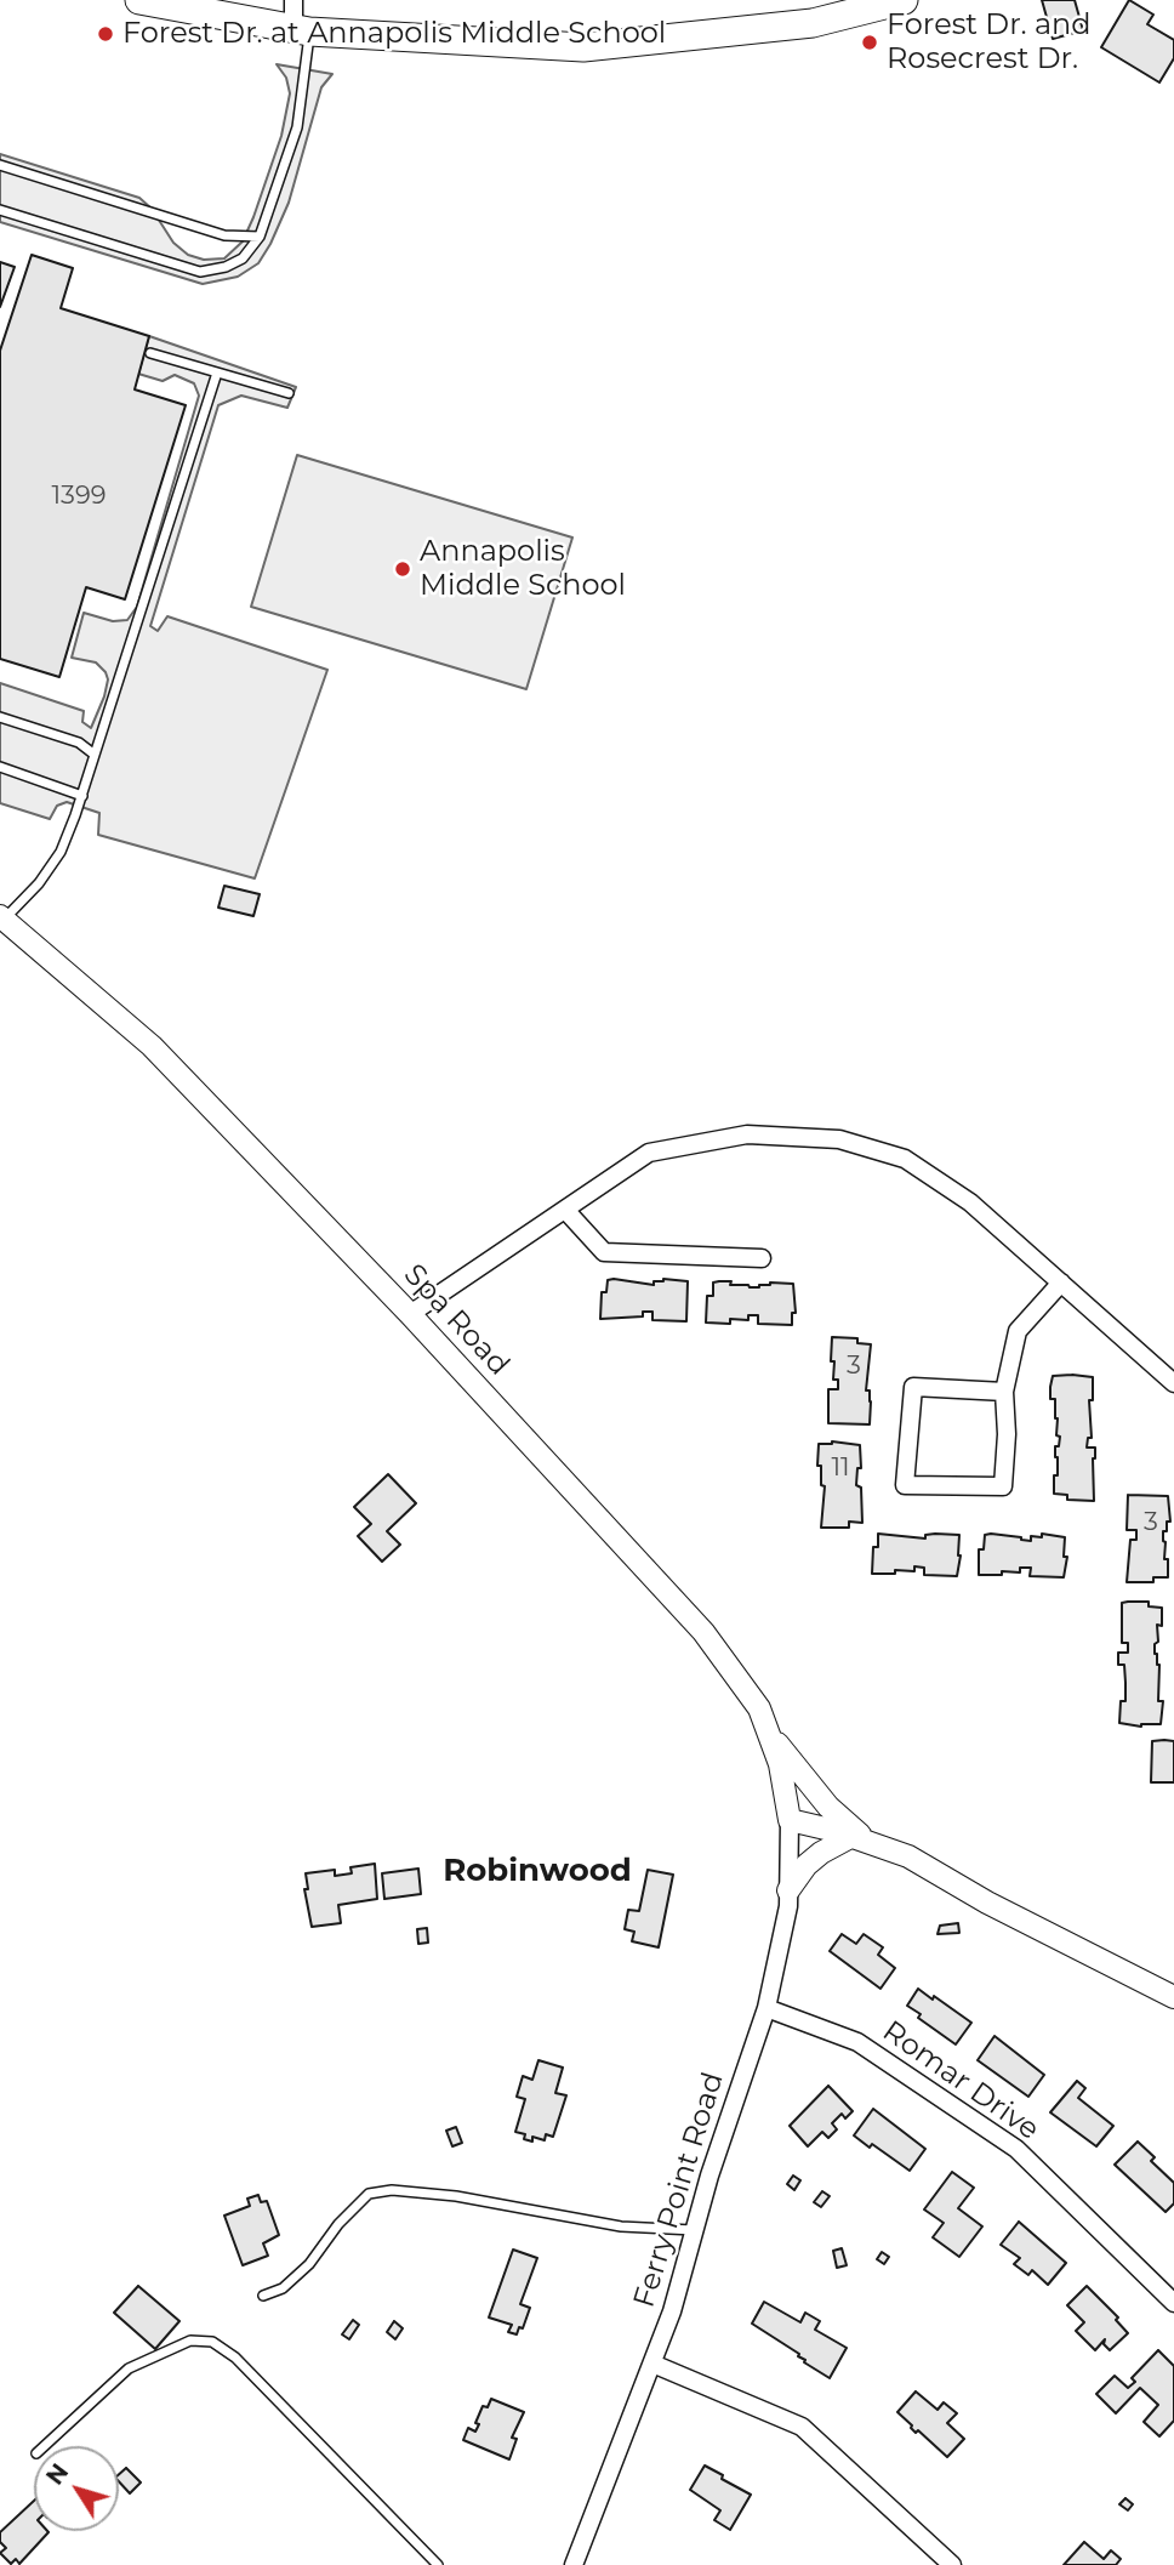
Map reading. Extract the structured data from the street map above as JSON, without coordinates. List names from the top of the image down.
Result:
{
  "streets": {
    "street": ["Spa Road", "Romar Drive", "Ferry Point Road"]
  },
  "crossings": [
    ["Spa Road", "Ferry Point Road"],
    ["Romar Drive", "Ferry Point Road"]
  ],
  "districts": ["Robinwood"],
  "places": ["Forest Dr. at Annapolis Middle School", "Forest Dr. and Rosecrest Dr.", "Annapolis Middle School"],
  "house_numbers": [
    "1399",
    "3",
    "11",
    "3"
  ],
  "north": "top left"
}
